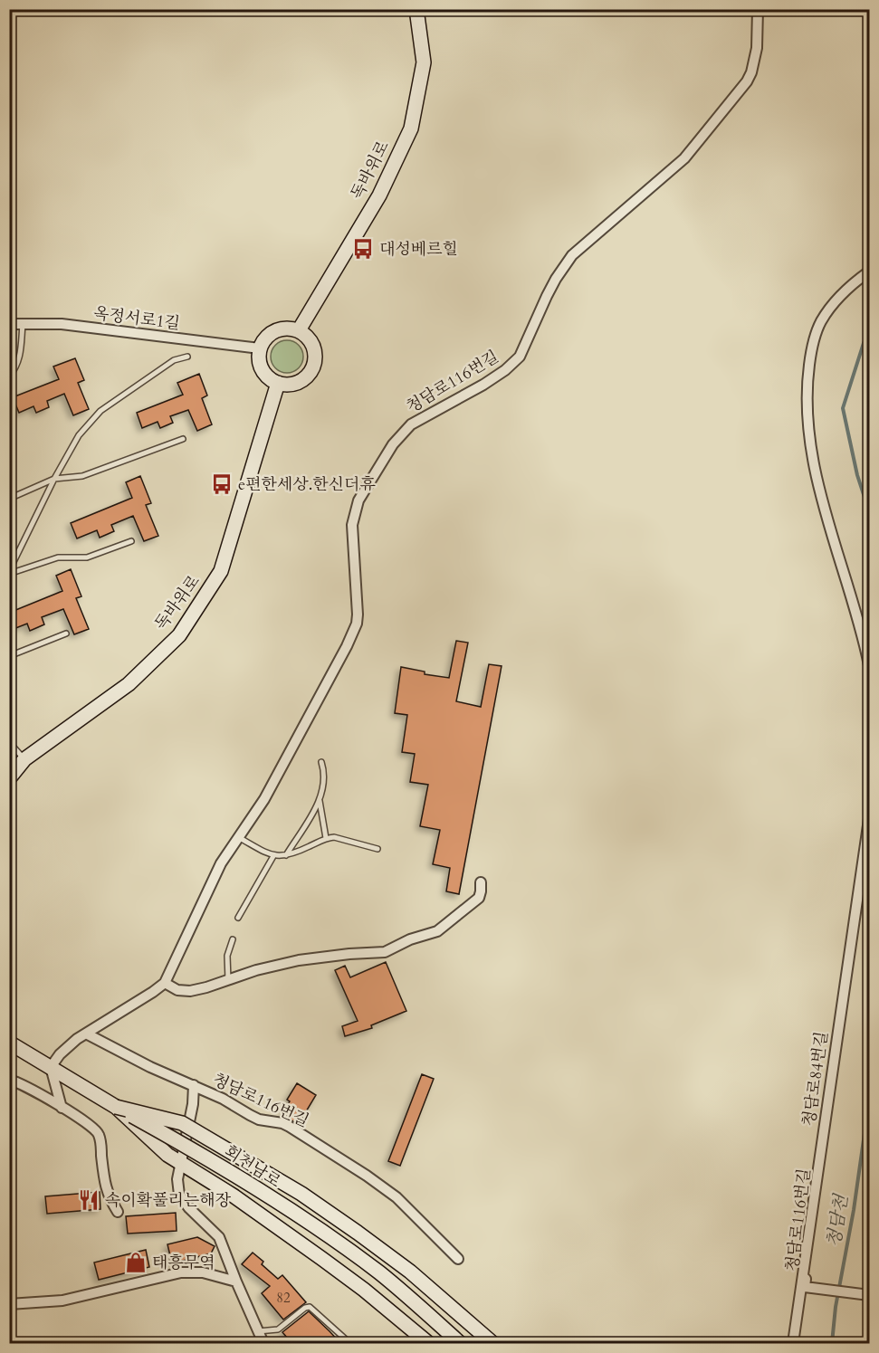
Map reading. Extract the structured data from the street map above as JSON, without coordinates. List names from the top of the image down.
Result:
{
  "streets": {
    "main road": ["독바위로", "회천남로"],
    "street": ["옥정서로1길", "청담로116번길", "청담로84번길"]
  },
  "crossings": [
    ["독바위로", "옥정서로1길"],
    ["청담로116번길", "청담로84번길"],
    ["청담로116번길", "회천남로"]
  ],
  "water": ["청담천"],
  "places": {
    "bus stop": ["대성베르힐", "e편한세상.한신더휴"],
    "restaurant": ["속이확풀리는해장"],
    "shop": ["태흥무역"]
  },
  "house_numbers": ["82"]
}
